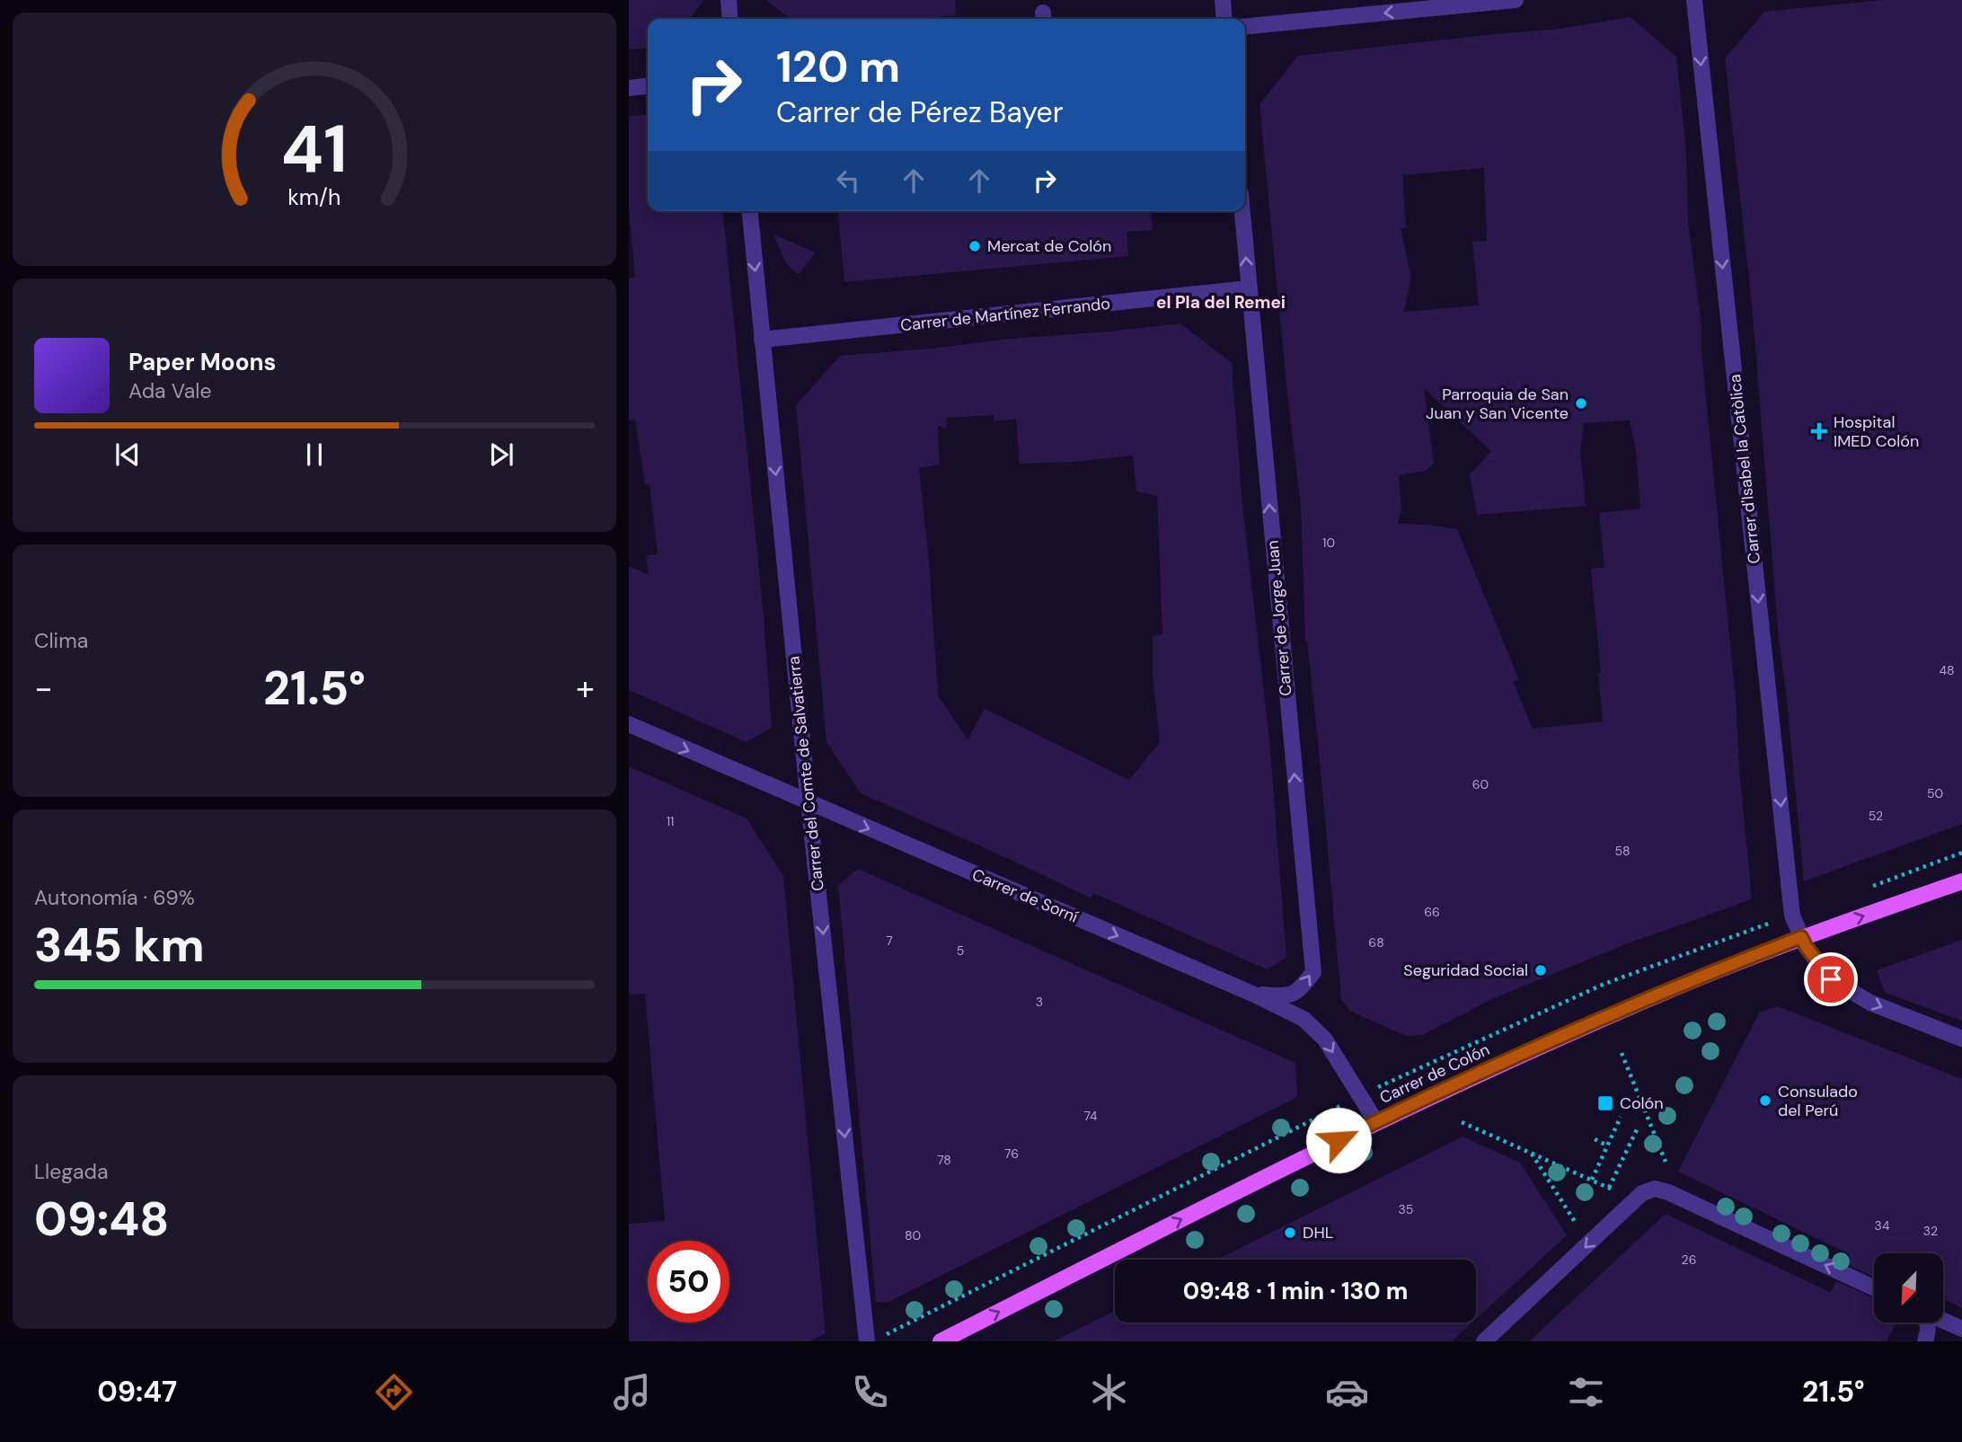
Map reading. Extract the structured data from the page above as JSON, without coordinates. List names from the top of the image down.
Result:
{
  "streets": {
    "main road": ["Carrer de Colón"],
    "street": [
      "Carrer de Martínez Ferrando",
      "Carrer d'Isabel la Catòlica",
      "Carrer de Jorge Juan",
      "Carrer del Comte de Salvatierra",
      "Carrer de Sorní"
    ]
  },
  "crossings": [
    ["Carrer de Martínez Ferrando", "Carrer de Jorge Juan"],
    ["Carrer de Martínez Ferrando", "Carrer del Comte de Salvatierra"],
    ["Carrer d'Isabel la Catòlica", "Carrer de Colón"],
    ["Carrer de Jorge Juan", "Carrer de Sorní"],
    ["Carrer del Comte de Salvatierra", "Carrer de Sorní"],
    ["Carrer de Sorní", "Carrer de Colón"]
  ],
  "one_way": [
    "Carrer d'Isabel la Catòlica",
    "Carrer de Jorge Juan",
    "Carrer del Comte de Salvatierra",
    "Carrer de Sorní",
    "Carrer de Colón"
  ],
  "districts": ["el Pla del Remei"],
  "places": {
    "other": [
      "Mercat de Colón",
      "Parroquia de San Juan y San Vicente",
      "Seguridad Social",
      "Consulado del Perú",
      "DHL"
    ],
    "health": ["Hospital IMED Colón"],
    "transit": ["Colón"]
  },
  "house_numbers": [
    "10",
    "48",
    "60",
    "50",
    "52",
    "11",
    "58",
    "66",
    "7",
    "68",
    "5",
    "3",
    "74",
    "76",
    "78",
    "35",
    "34",
    "32",
    "80",
    "26"
  ],
  "north": "bottom left",
  "page": {
    "turn": ["120 m", "Carrer de Pérez Bayer"],
    "song": ["Paper Moons", "Ada Vale"],
    "tile": [
      "Clima",
      ["Autonomía · 69%", "345 km"],
      ["Llegada", "09:48"]
    ],
    "heat": ["−", "21.5°", "+"],
    "limit": "50",
    "trip": "09:48 · 1 min · 130 m",
    "tabs": ["09:47", "21.5°"],
    "gauge": ["41", "km/h"]
  }
}
